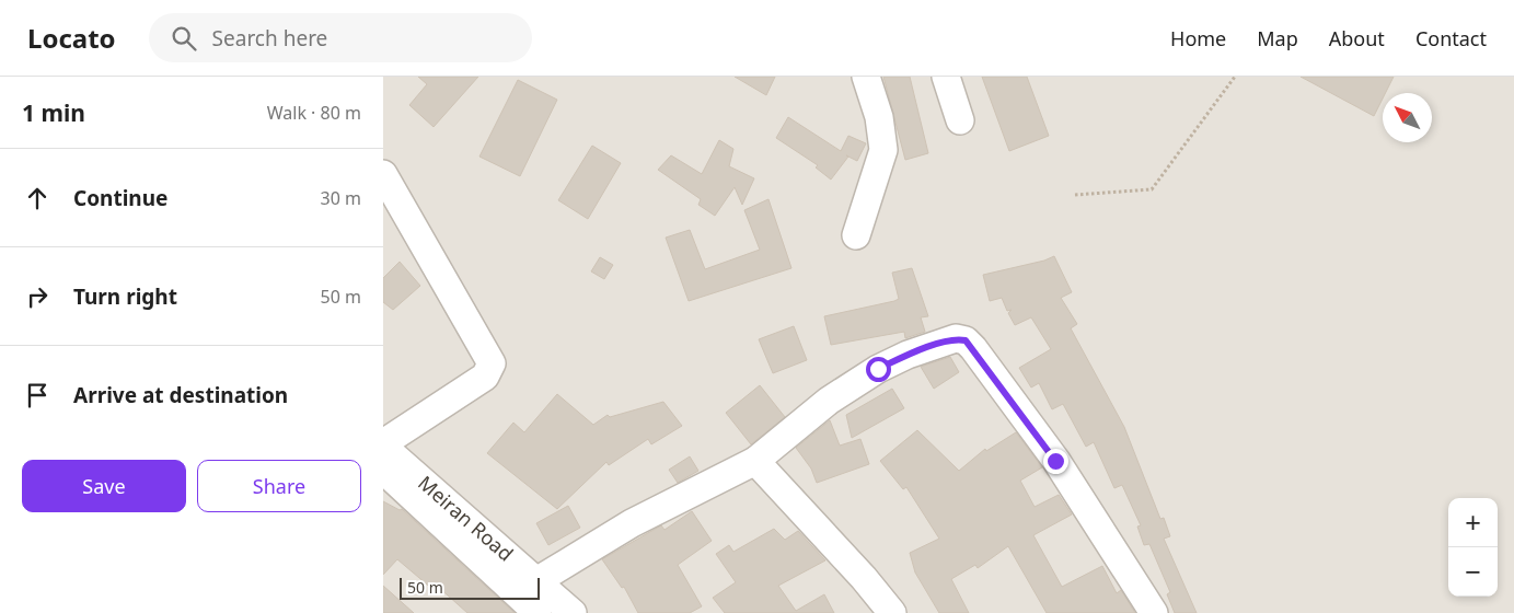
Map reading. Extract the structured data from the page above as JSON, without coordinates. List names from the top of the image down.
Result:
{
  "streets": {
    "street": ["Meiran Road"]
  },
  "scale_bar": "50 m",
  "north": "top left",
  "page": {
    "header": "Locato",
    "search": "Search here",
    "nav": [
      "Home",
      "Map",
      "About",
      "Contact"
    ],
    "heading": ["1 min", "Walk · 80 m"],
    "list": [
      ["Continue", "30 m"],
      ["Turn right", "50 m"],
      "Arrive at destination"
    ],
    "buttons": ["Save", "Share"],
    "map_buttons": ["+", "−"],
    "scale": "50 m"
  }
}
